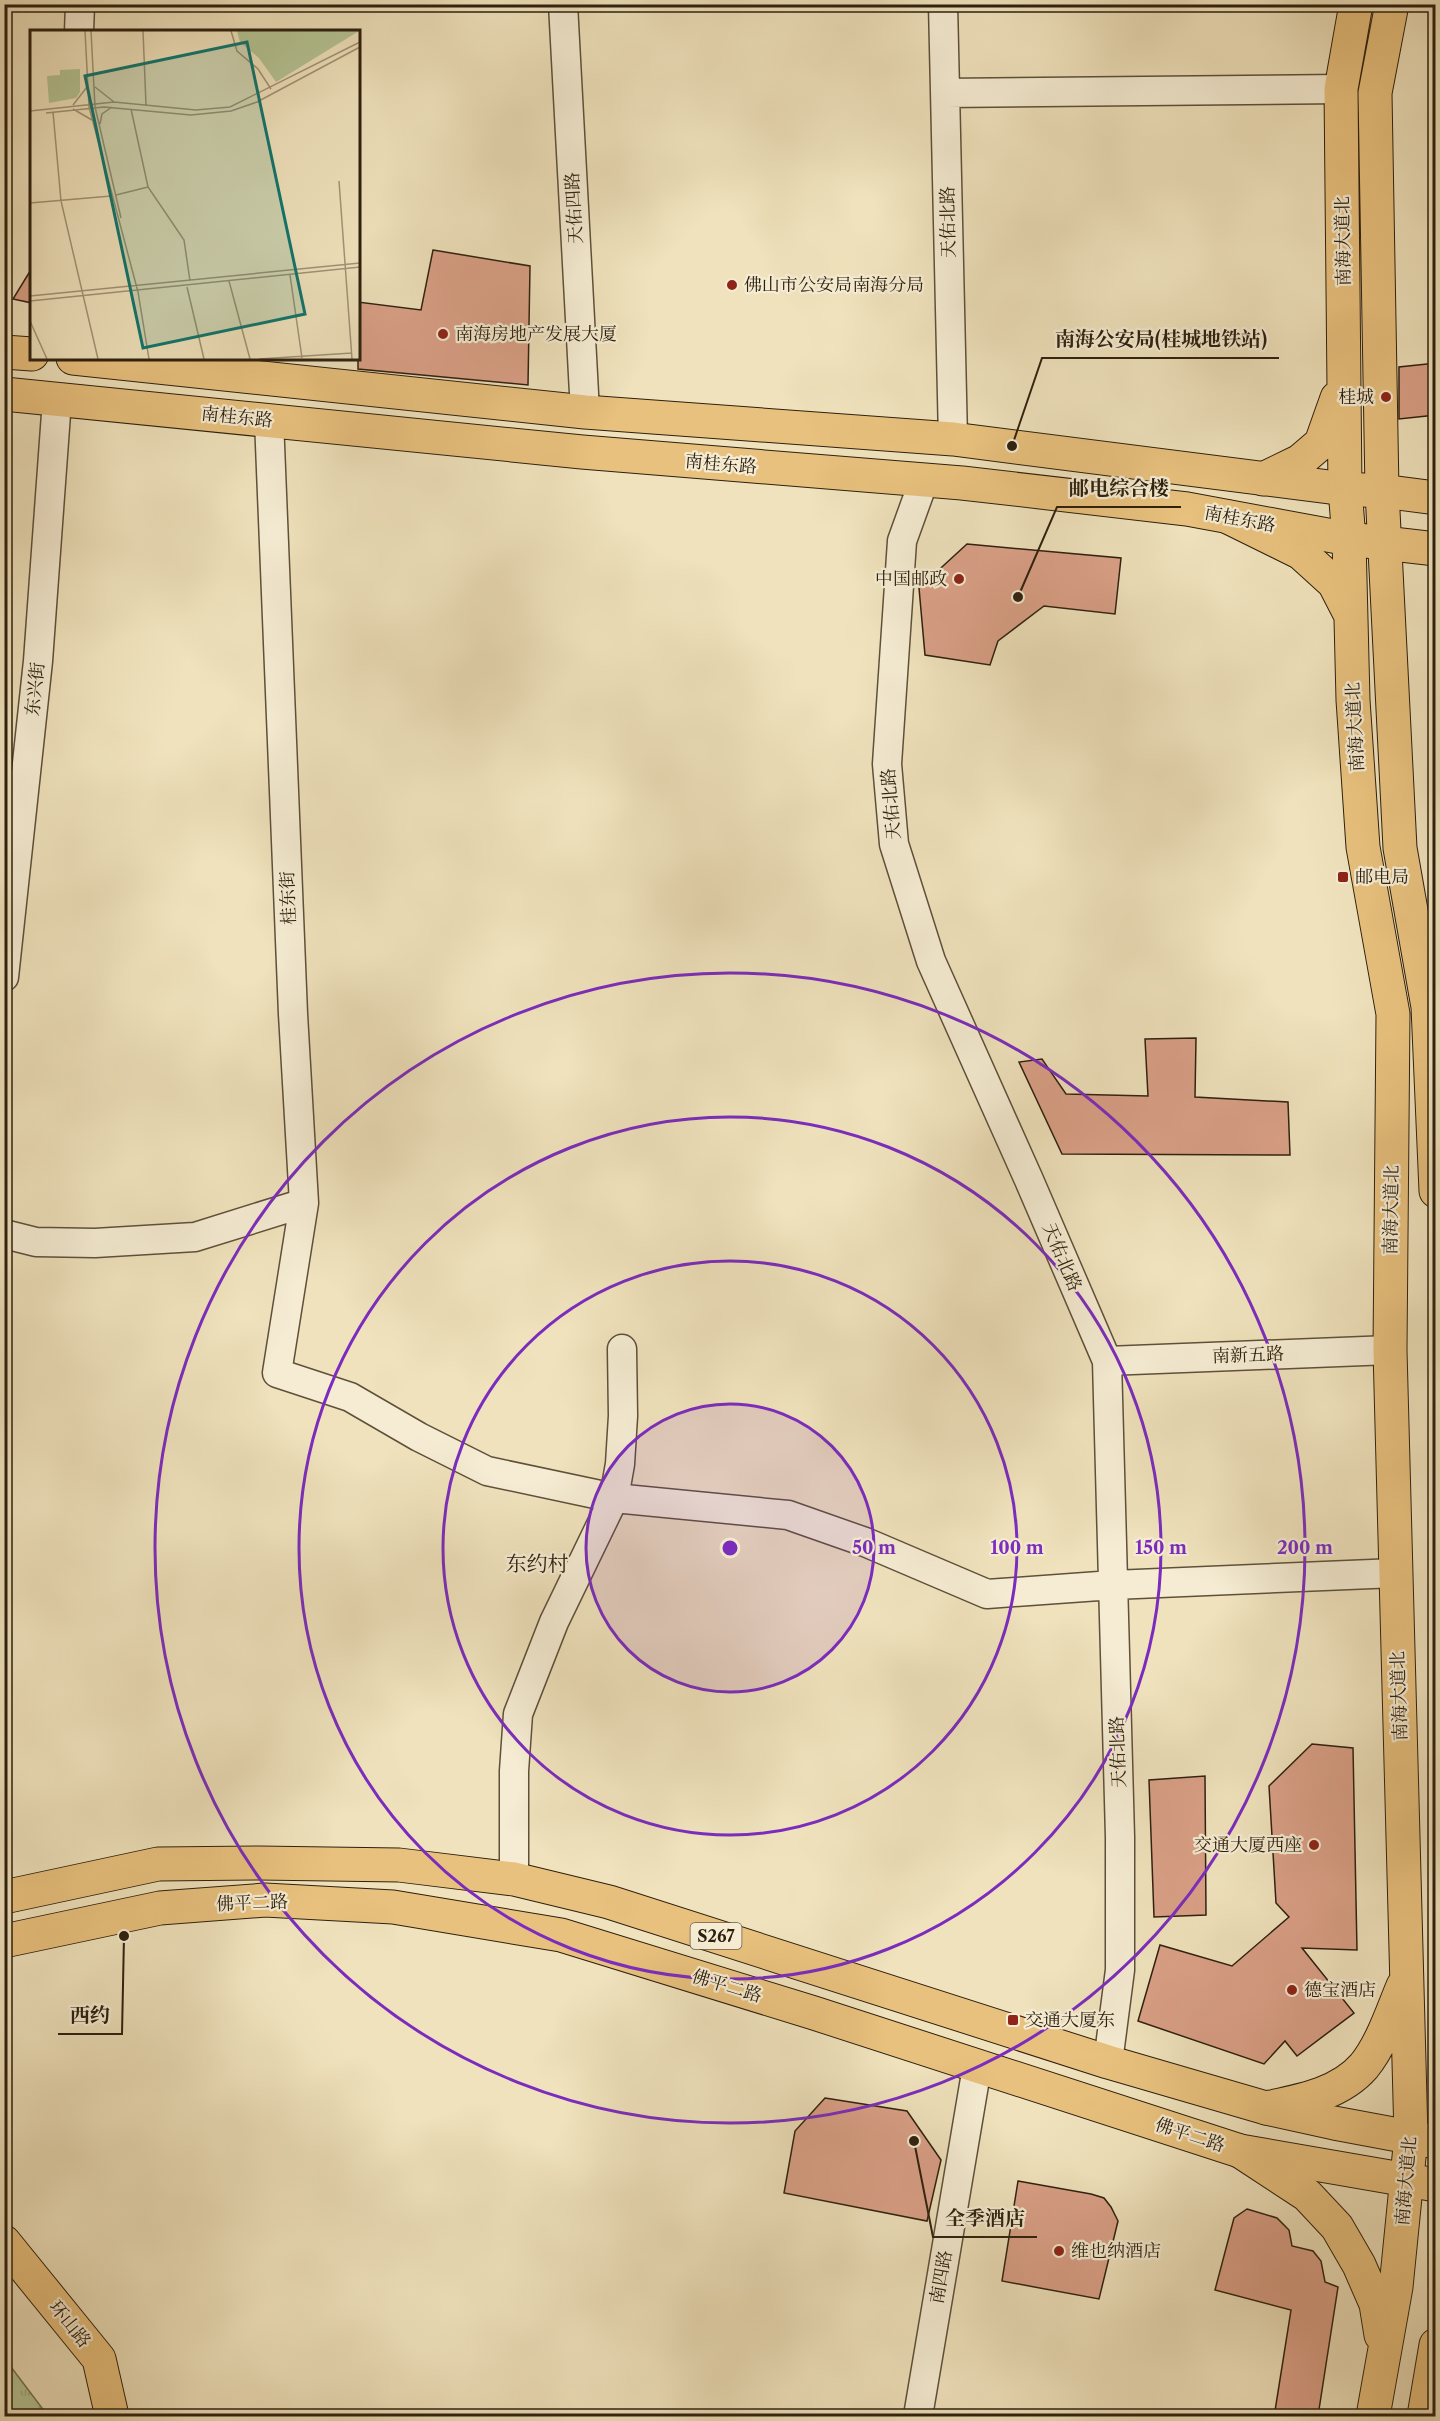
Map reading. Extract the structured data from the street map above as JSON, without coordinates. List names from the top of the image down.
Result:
{
  "streets": {
    "main road": [
      "南海大道北",
      "南桂东路",
      "佛平二路",
      "S267",
      "环山路"
    ],
    "street": [
      "天佑四路",
      "天佑北路",
      "东兴街",
      "桂东街",
      "南新五路",
      "南四路"
    ]
  },
  "crossings": [
    ["天佑北路", "南桂东路"],
    ["天佑北路", "南新五路"],
    ["天佑北路", "S267"],
    ["南海大道北", "南桂东路"],
    ["南海大道北", "南新五路"],
    ["南海大道北", "佛平二路"],
    ["南海大道北", "S267"],
    ["南桂东路", "东兴街"],
    ["南桂东路", "桂东街"],
    ["佛平二路", "南四路"]
  ],
  "districts": ["东约村"],
  "places": {
    "other": [
      "佛山市公安局南海分局",
      "南海房地产发展大厦",
      "桂城",
      "南海公安局(桂城地铁站)",
      "中国邮政",
      "邮电综合楼",
      "交通大厦西座",
      "西约",
      "德宝酒店",
      "全季酒店",
      "维也纳酒店"
    ],
    "transit": ["邮电局", "交通大厦东"]
  },
  "rings": [
    "50 m",
    "100 m",
    "150 m",
    "200 m"
  ]
}
